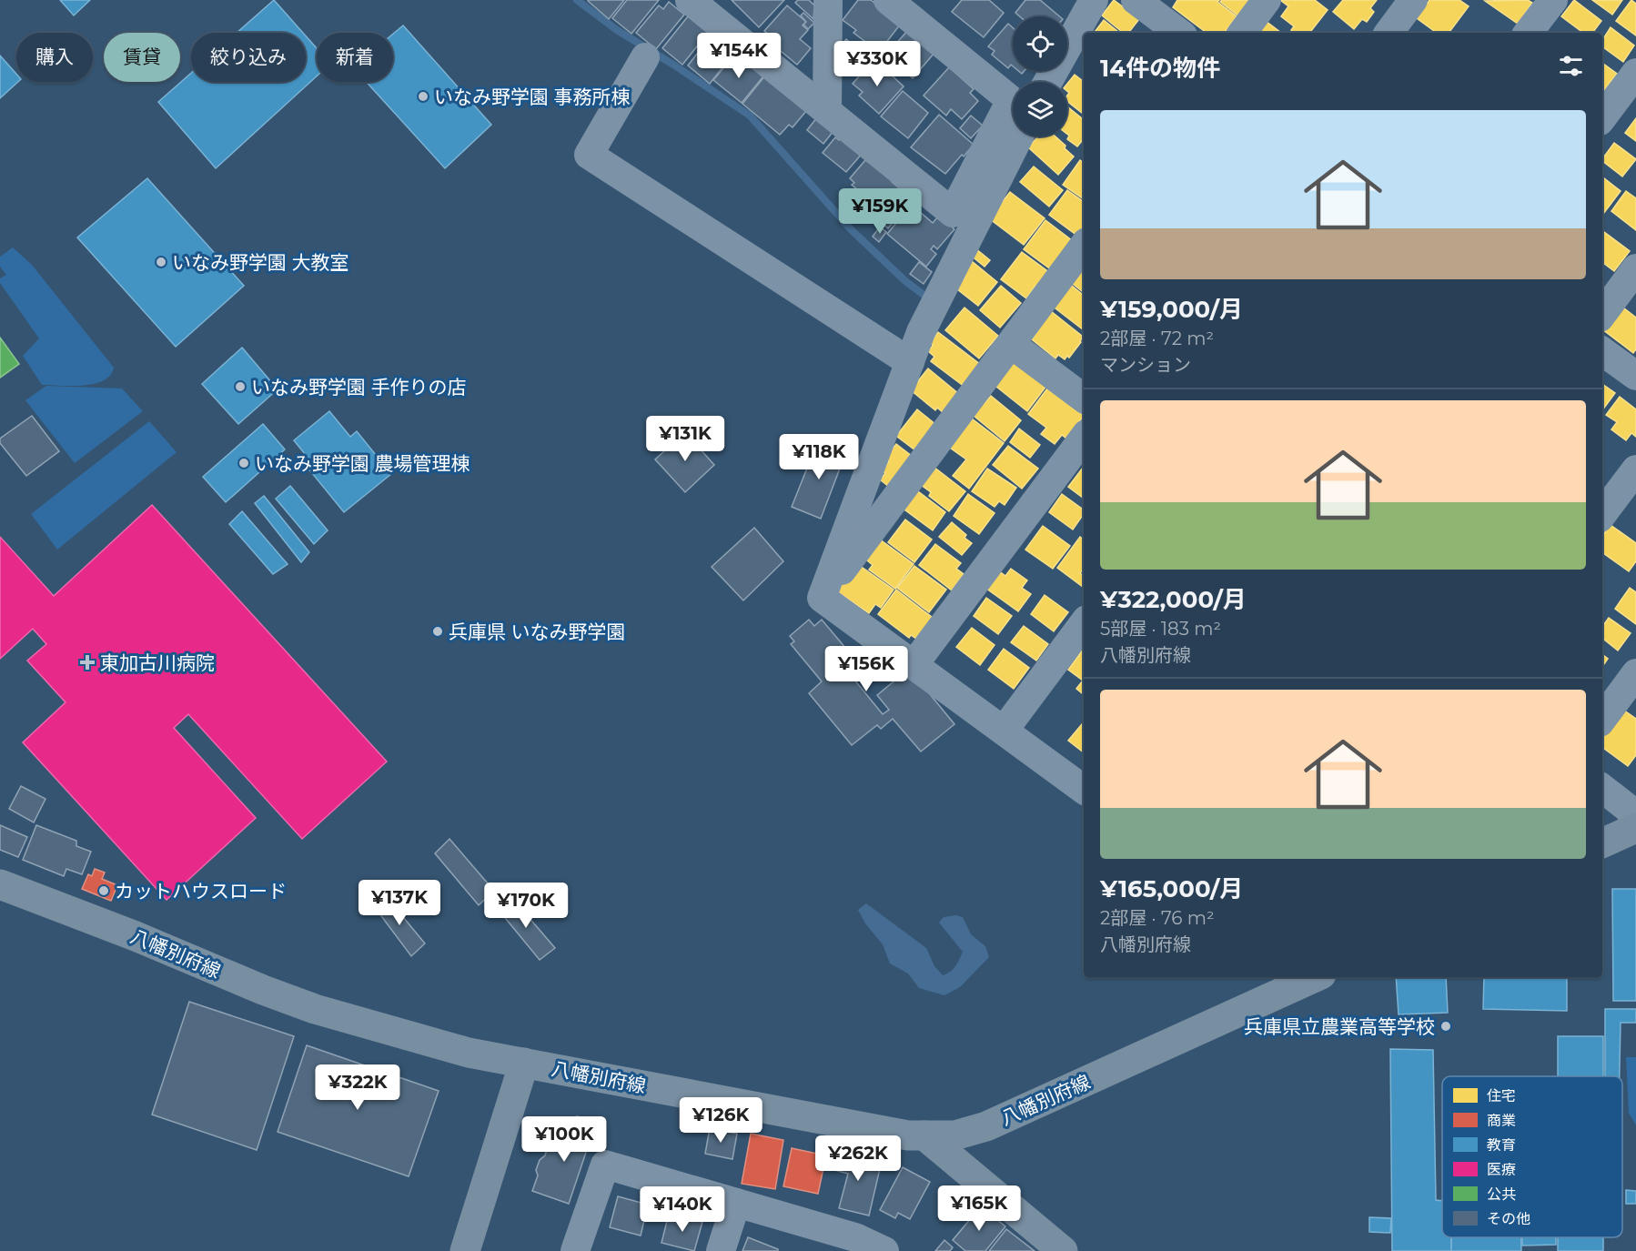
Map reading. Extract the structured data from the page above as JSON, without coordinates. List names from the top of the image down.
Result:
{
  "streets": {
    "main road": ["八幡別府線"]
  },
  "places": {
    "other": [
      "いなみ野学園 事務所棟",
      "いなみ野学園 大教室",
      "いなみ野学園 手作りの店",
      "いなみ野学園 農場管理棟",
      "兵庫県 いなみ野学園",
      "カットハウスロード",
      "兵庫県立農業高等学校"
    ],
    "health": ["東加古川病院"]
  },
  "legend": [
    "住宅",
    "商業",
    "教育",
    "医療",
    "公共",
    "その他"
  ],
  "page": {
    "price": [
      "¥154K",
      "¥330K",
      "¥159K",
      "¥131K",
      "¥118K",
      "¥156K",
      "¥137K",
      "¥170K",
      "¥322K",
      "¥126K",
      "¥100K",
      "¥262K",
      "¥165K",
      "¥140K"
    ],
    "chip": [
      "購入",
      "賃貸",
      "絞り込み",
      "新着"
    ],
    "heading": "14件の物件",
    "list": [
      {
        "name": "¥159,000/月",
        "note": "2部屋 · 72 m² · マンション"
      },
      {
        "name": "¥322,000/月",
        "note": "5部屋 · 183 m² · 八幡別府線"
      },
      {
        "name": "¥165,000/月",
        "note": "2部屋 · 76 m² · 八幡別府線"
      }
    ]
  }
}
